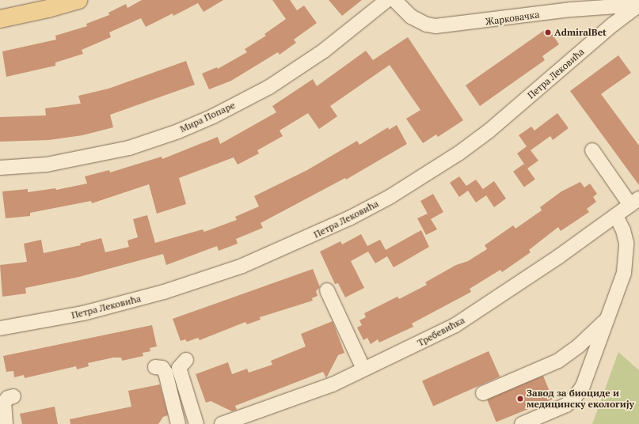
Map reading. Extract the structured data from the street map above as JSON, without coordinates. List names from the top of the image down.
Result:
{
  "streets": {
    "street": [
      "Жарковачка",
      "Петра Лековића",
      "Мира Попаре",
      "Требевићка"
    ]
  },
  "crossings": [
    ["Жарковачка", "Петра Лековића"]
  ],
  "places": ["AdmiralBet", "Завод за биоциде и медицинску екологију"]
}
